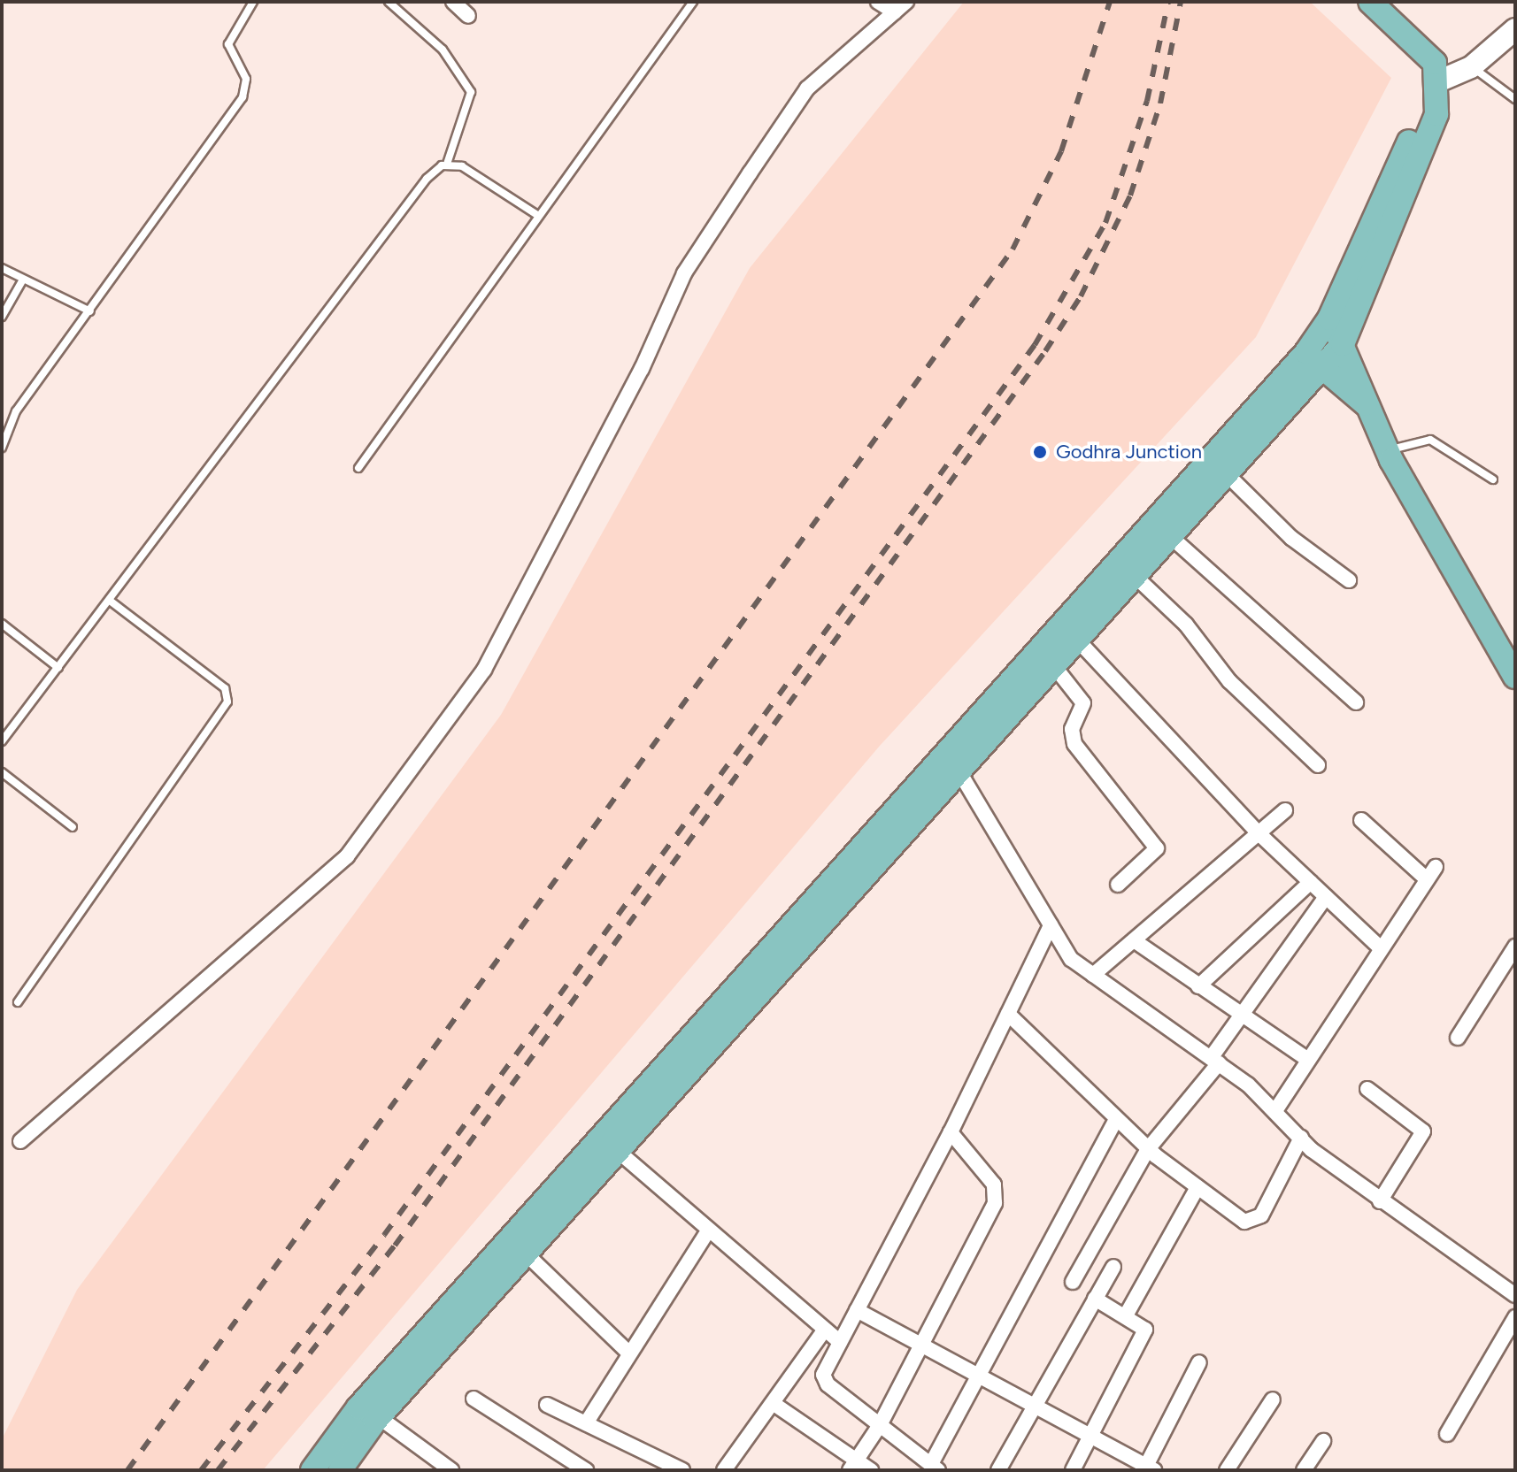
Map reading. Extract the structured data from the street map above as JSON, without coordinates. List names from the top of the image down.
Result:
{
  "places": ["Godhra Junction"]
}
